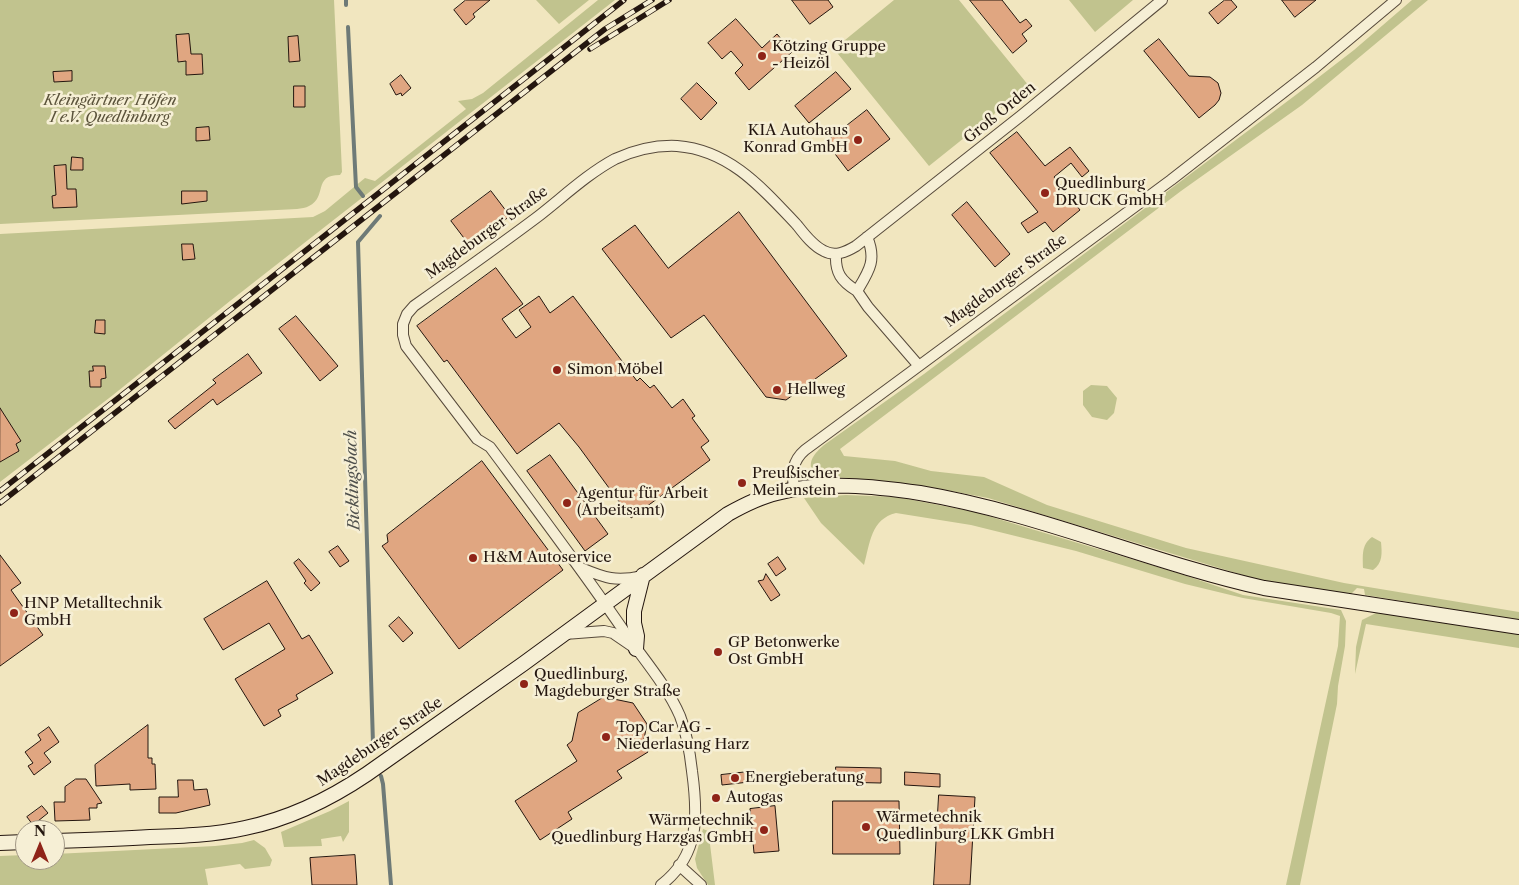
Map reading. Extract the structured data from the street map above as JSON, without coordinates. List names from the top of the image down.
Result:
{
  "streets": {
    "main road": ["Magdeburger Straße"],
    "street": ["Groß Orden"]
  },
  "crossings": [
    ["Groß Orden", "Magdeburger Straße"]
  ],
  "water": ["Bicklingsbach"],
  "parks": ["Kleingärtner Höfen I e.V. Quedlinburg"],
  "places": [
    "Kötzing Gruppe - Heizöl",
    "KIA Autohaus Konrad GmbH",
    "Quedlinburg DRUCK GmbH",
    "Simon Möbel",
    "Hellweg",
    "Preußischer Meilenstein",
    "Agentur für Arbeit (Arbeitsamt)",
    "H&M Autoservice",
    "HNP Metalltechnik GmbH",
    "GP Betonwerke Ost GmbH",
    "Quedlinburg, Magdeburger Straße",
    "Top Car AG - Niederlasung Harz",
    "Energieberatung",
    "Autogas",
    "Wärmetechnik Quedlinburg LKK GmbH",
    "Wärmetechnik Quedlinburg Harzgas GmbH"
  ],
  "north": "top"
}
